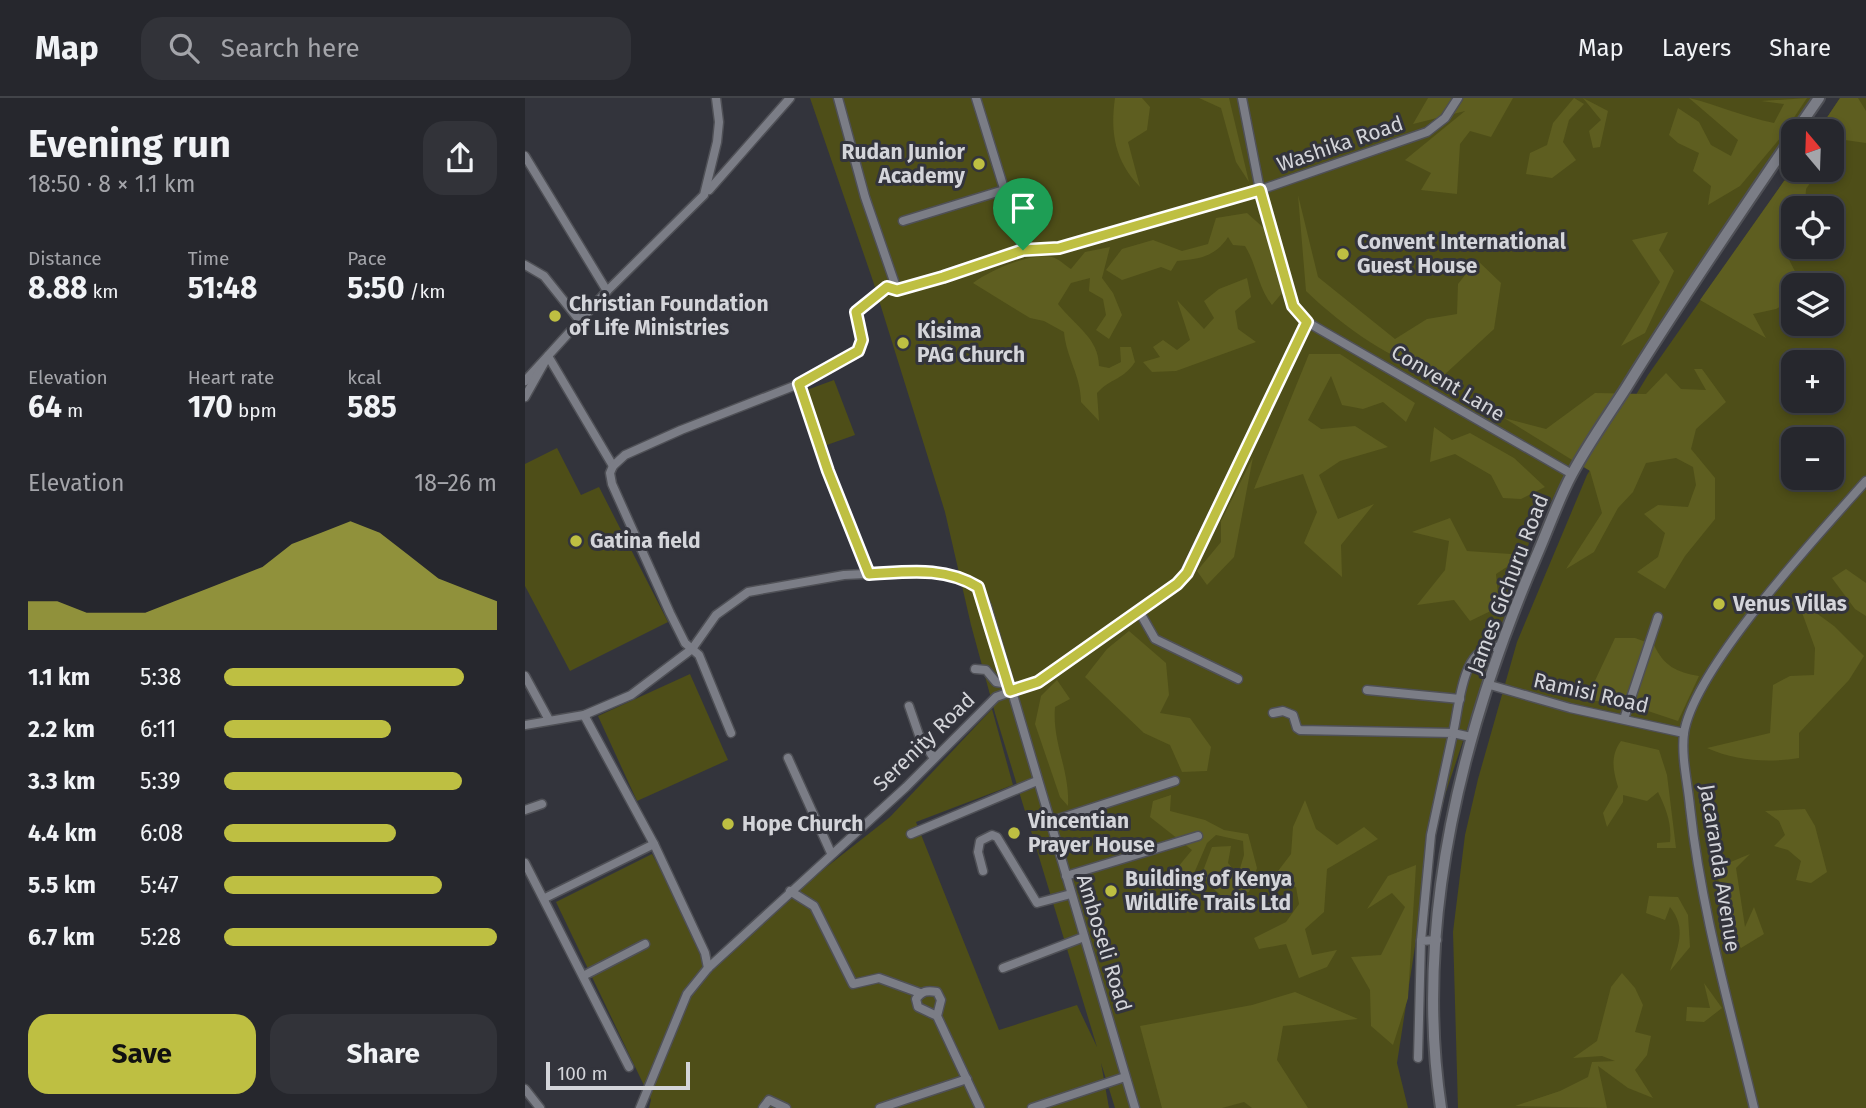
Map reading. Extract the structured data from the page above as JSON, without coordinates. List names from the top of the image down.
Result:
{
  "streets": {
    "main road": ["James Gichuru Road"],
    "street": [
      "Washika Road",
      "Convent Lane",
      "Ramisi Road",
      "Serenity Road",
      "Jacaranda Avenue",
      "Amboseli Road"
    ]
  },
  "crossings": [
    ["Convent Lane", "James Gichuru Road"],
    ["Convent Lane", "Serenity Road"],
    ["James Gichuru Road", "Ramisi Road"],
    ["Ramisi Road", "Jacaranda Avenue"],
    ["Serenity Road", "Amboseli Road"]
  ],
  "places": [
    "Rudan Junior Academy",
    "Convent International Guest House",
    "Christian Foundation of Life Ministries",
    "Kisima PAG Church",
    "Gatina field",
    "Venus Villas",
    "Hope Church",
    "Vincentian Prayer House",
    "Building of Kenya Wildlife Trails Ltd"
  ],
  "scale_bar": "100 m",
  "north": "top",
  "page": {
    "header": "Map",
    "search": "Search here",
    "nav": ["Map", "Layers", "Share"],
    "heading": ["Evening run", "18:50 · 8 × 1.1 km"],
    "map_buttons": ["+", "−"],
    "stats": [
      ["Distance", "8.88 km"],
      ["Time", "51:48"],
      ["Pace", "5:50 /km"],
      ["Elevation", "64 m"],
      ["Heart rate", "170 bpm"],
      ["kcal", "585"]
    ],
    "chart": ["Elevation", "18–26 m"],
    "list": [
      {
        "name": "1.1 km",
        "note": "5:38"
      },
      {
        "name": "2.2 km",
        "note": "6:11"
      },
      {
        "name": "3.3 km",
        "note": "5:39"
      },
      {
        "name": "4.4 km",
        "note": "6:08"
      },
      {
        "name": "5.5 km",
        "note": "5:47"
      },
      {
        "name": "6.7 km",
        "note": "5:28"
      }
    ],
    "buttons": ["Save", "Share"],
    "scale": "100 m"
  }
}
